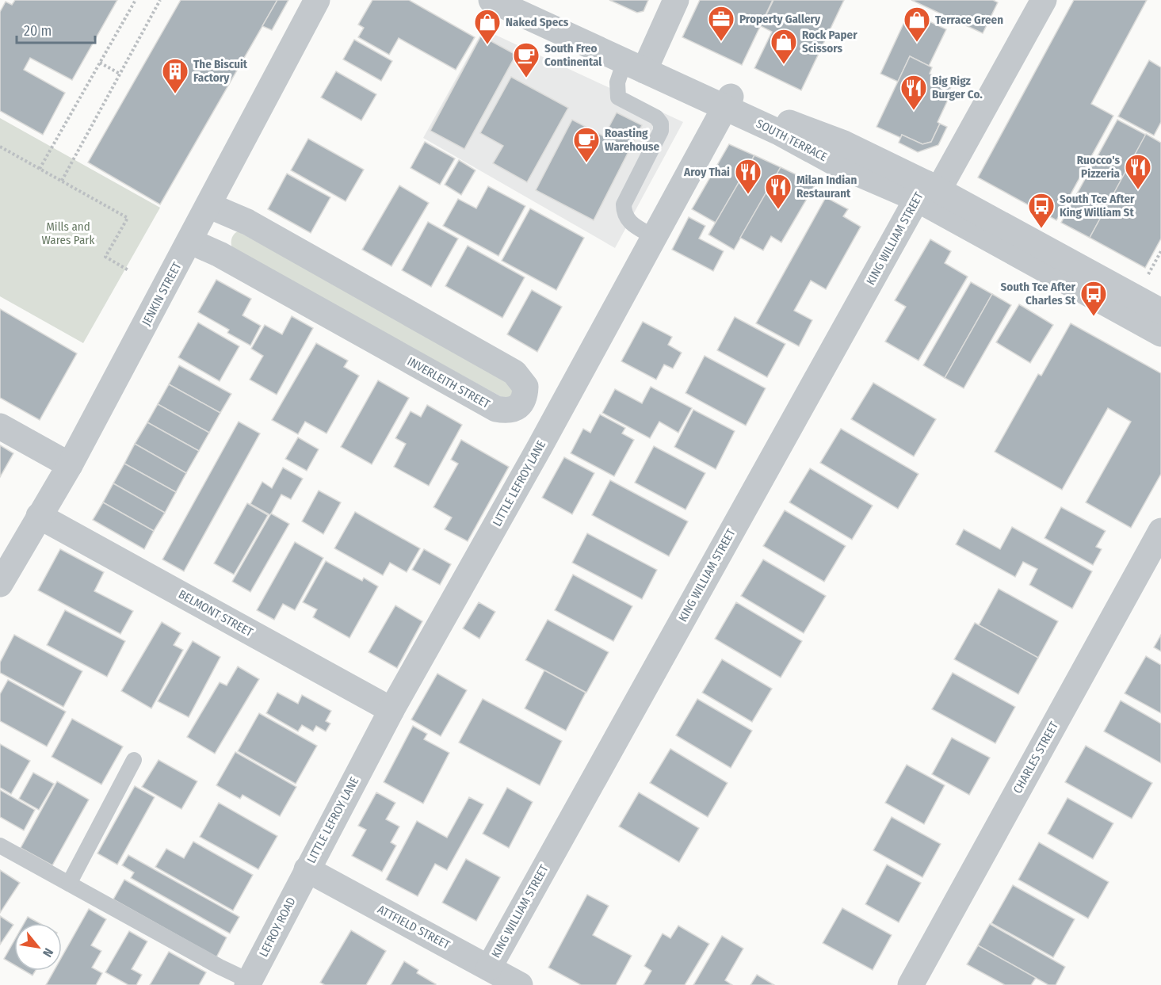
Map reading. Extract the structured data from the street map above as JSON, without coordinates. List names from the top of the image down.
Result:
{
  "streets": {
    "street": [
      "SOUTH TERRACE",
      "KING WILLIAM STREET",
      "JENKIN STREET",
      "INVERLEITH STREET",
      "LITTLE LEFROY LANE",
      "BELMONT STREET",
      "CHARLES STREET",
      "LEFROY ROAD",
      "ATTFIELD STREET"
    ]
  },
  "crossings": [
    ["SOUTH TERRACE", "KING WILLIAM STREET"],
    ["SOUTH TERRACE", "LITTLE LEFROY LANE"],
    ["KING WILLIAM STREET", "ATTFIELD STREET"],
    ["JENKIN STREET", "INVERLEITH STREET"],
    ["JENKIN STREET", "BELMONT STREET"],
    ["LITTLE LEFROY LANE", "BELMONT STREET"],
    ["LITTLE LEFROY LANE", "LEFROY ROAD"],
    ["LITTLE LEFROY LANE", "ATTFIELD STREET"],
    ["LEFROY ROAD", "ATTFIELD STREET"]
  ],
  "parks": ["Mills and Wares Park"],
  "places": {
    "office": ["Property Gallery"],
    "shop": ["Terrace Green", "Naked Specs", "Rock Paper Scissors"],
    "cafe": ["South Freo Continental", "Roasting Warehouse"],
    "building": ["The Biscuit Factory"],
    "restaurant": [
      "Big Rigz Burger Co.",
      "Ruocco's Pizzeria",
      "Aroy Thai",
      "Milan Indian Restaurant"
    ],
    "bus stop": ["South Tce After King William St", "South Tce After Charles St"]
  },
  "scale_bar": "20 m",
  "north": "bottom right"
}
